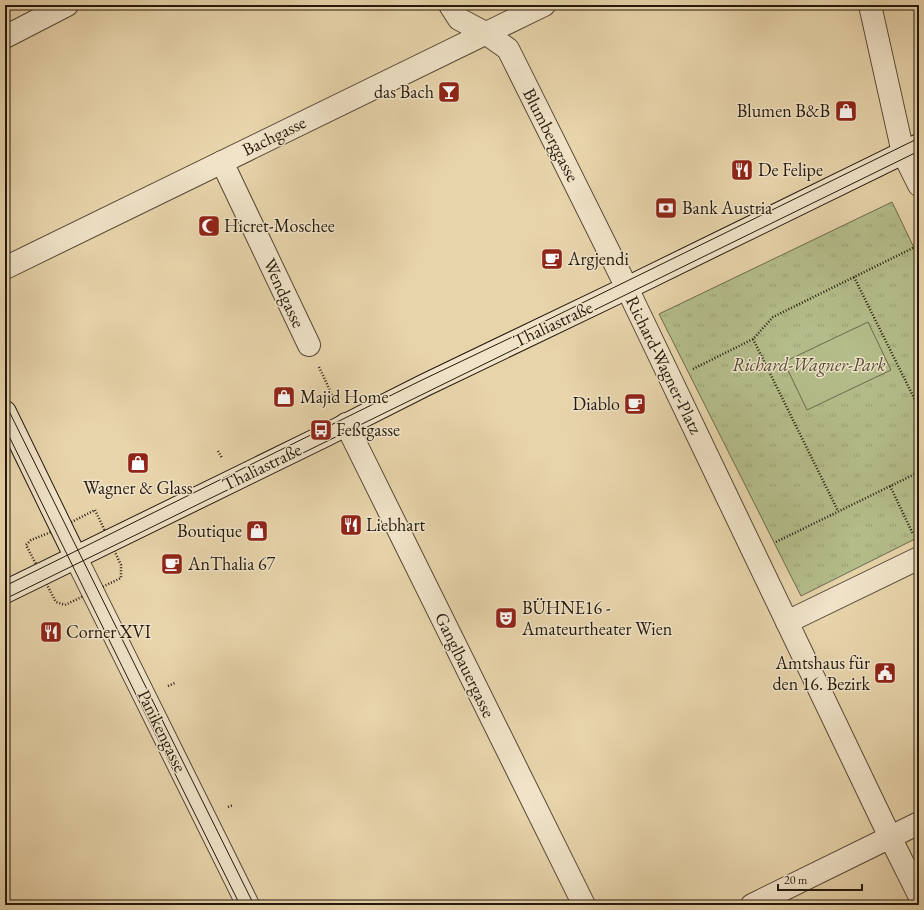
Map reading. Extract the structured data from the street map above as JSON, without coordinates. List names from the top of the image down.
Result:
{
  "streets": {
    "street": [
      "Blumberggasse",
      "Bachgasse",
      "Wendgasse",
      "Thaliastraße",
      "Richard-Wagner-Platz",
      "Ganglbauergasse",
      "Panikengasse"
    ]
  },
  "crossings": [
    ["Blumberggasse", "Bachgasse"],
    ["Blumberggasse", "Thaliastraße"],
    ["Blumberggasse", "Richard-Wagner-Platz"],
    ["Bachgasse", "Wendgasse"],
    ["Wendgasse", "Thaliastraße"],
    ["Wendgasse", "Ganglbauergasse"],
    ["Thaliastraße", "Richard-Wagner-Platz"],
    ["Thaliastraße", "Ganglbauergasse"],
    ["Thaliastraße", "Panikengasse"]
  ],
  "parks": ["Richard-Wagner-Park"],
  "places": {
    "bar": ["das Bach"],
    "shop": [
      "Blumen B&B",
      "Majid Home",
      "Wagner & Glass",
      "Boutique"
    ],
    "restaurant": ["De Felipe", "Liebhart", "Corner XVI"],
    "bank": ["Bank Austria"],
    "mosque": ["Hicret-Moschee"],
    "cafe": ["Argjendi", "Diablo", "AnThalia 67"],
    "bus stop": ["Feßtgasse"],
    "theatre": ["BÜHNE16 - Amateurtheater Wien"],
    "public building": ["Amtshaus für den 16. Bezirk"]
  },
  "scale_bar": "20 m"
}
